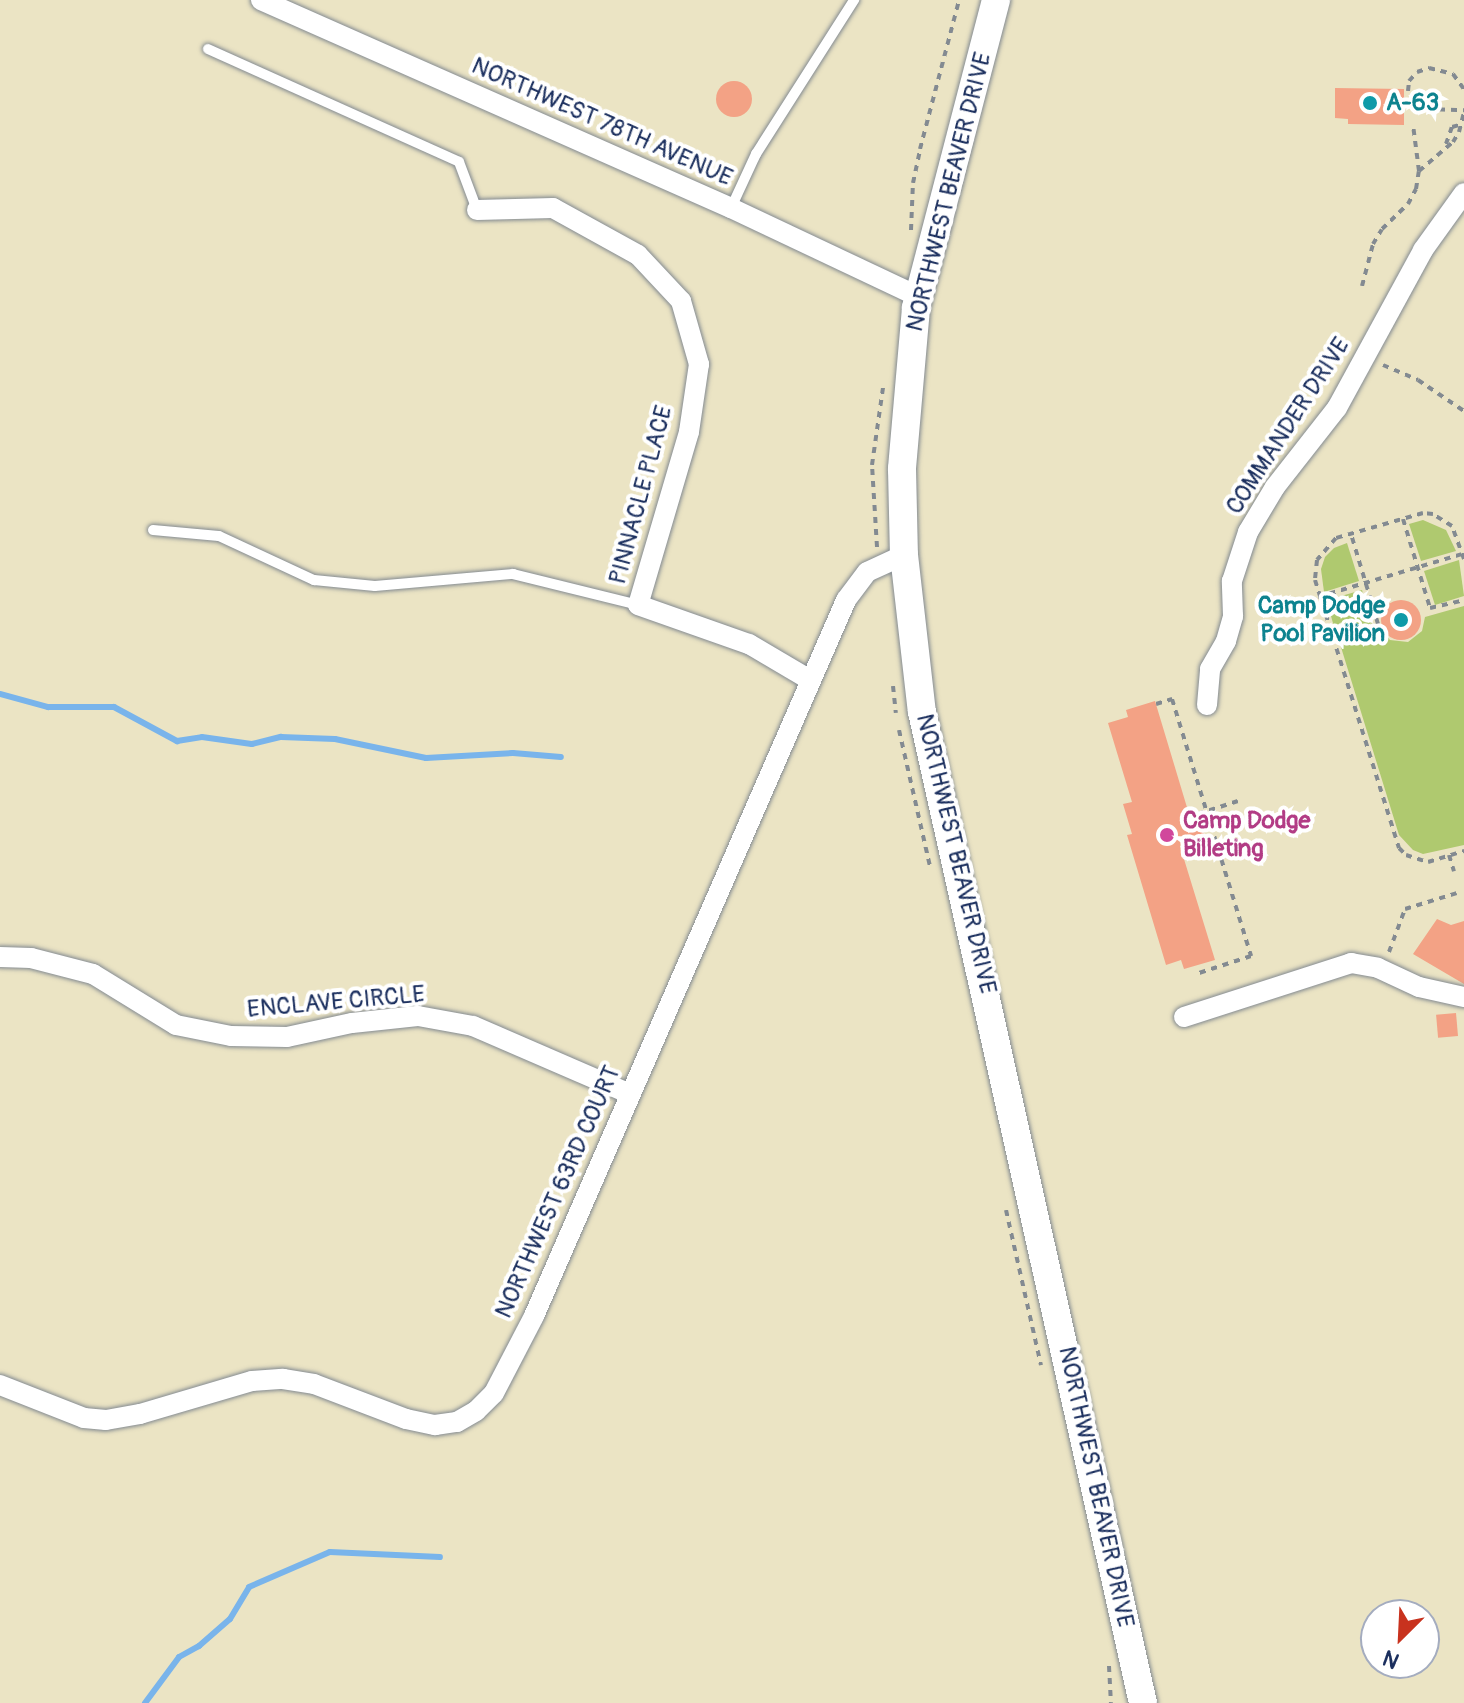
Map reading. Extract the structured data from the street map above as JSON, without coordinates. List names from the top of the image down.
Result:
{
  "streets": {
    "main road": ["NORTHWEST BEAVER DRIVE"],
    "street": [
      "NORTHWEST 78TH AVENUE",
      "COMMANDER DRIVE",
      "PINNACLE PLACE",
      "ENCLAVE CIRCLE",
      "NORTHWEST 63RD COURT"
    ]
  },
  "crossings": [
    ["NORTHWEST 78TH AVENUE", "NORTHWEST BEAVER DRIVE"],
    ["NORTHWEST BEAVER DRIVE", "NORTHWEST 63RD COURT"],
    ["ENCLAVE CIRCLE", "NORTHWEST 63RD COURT"]
  ],
  "places": ["A-63", "Camp Dodge Pool Pavilion", "Camp Dodge Billeting"],
  "north": "bottom left"
}
